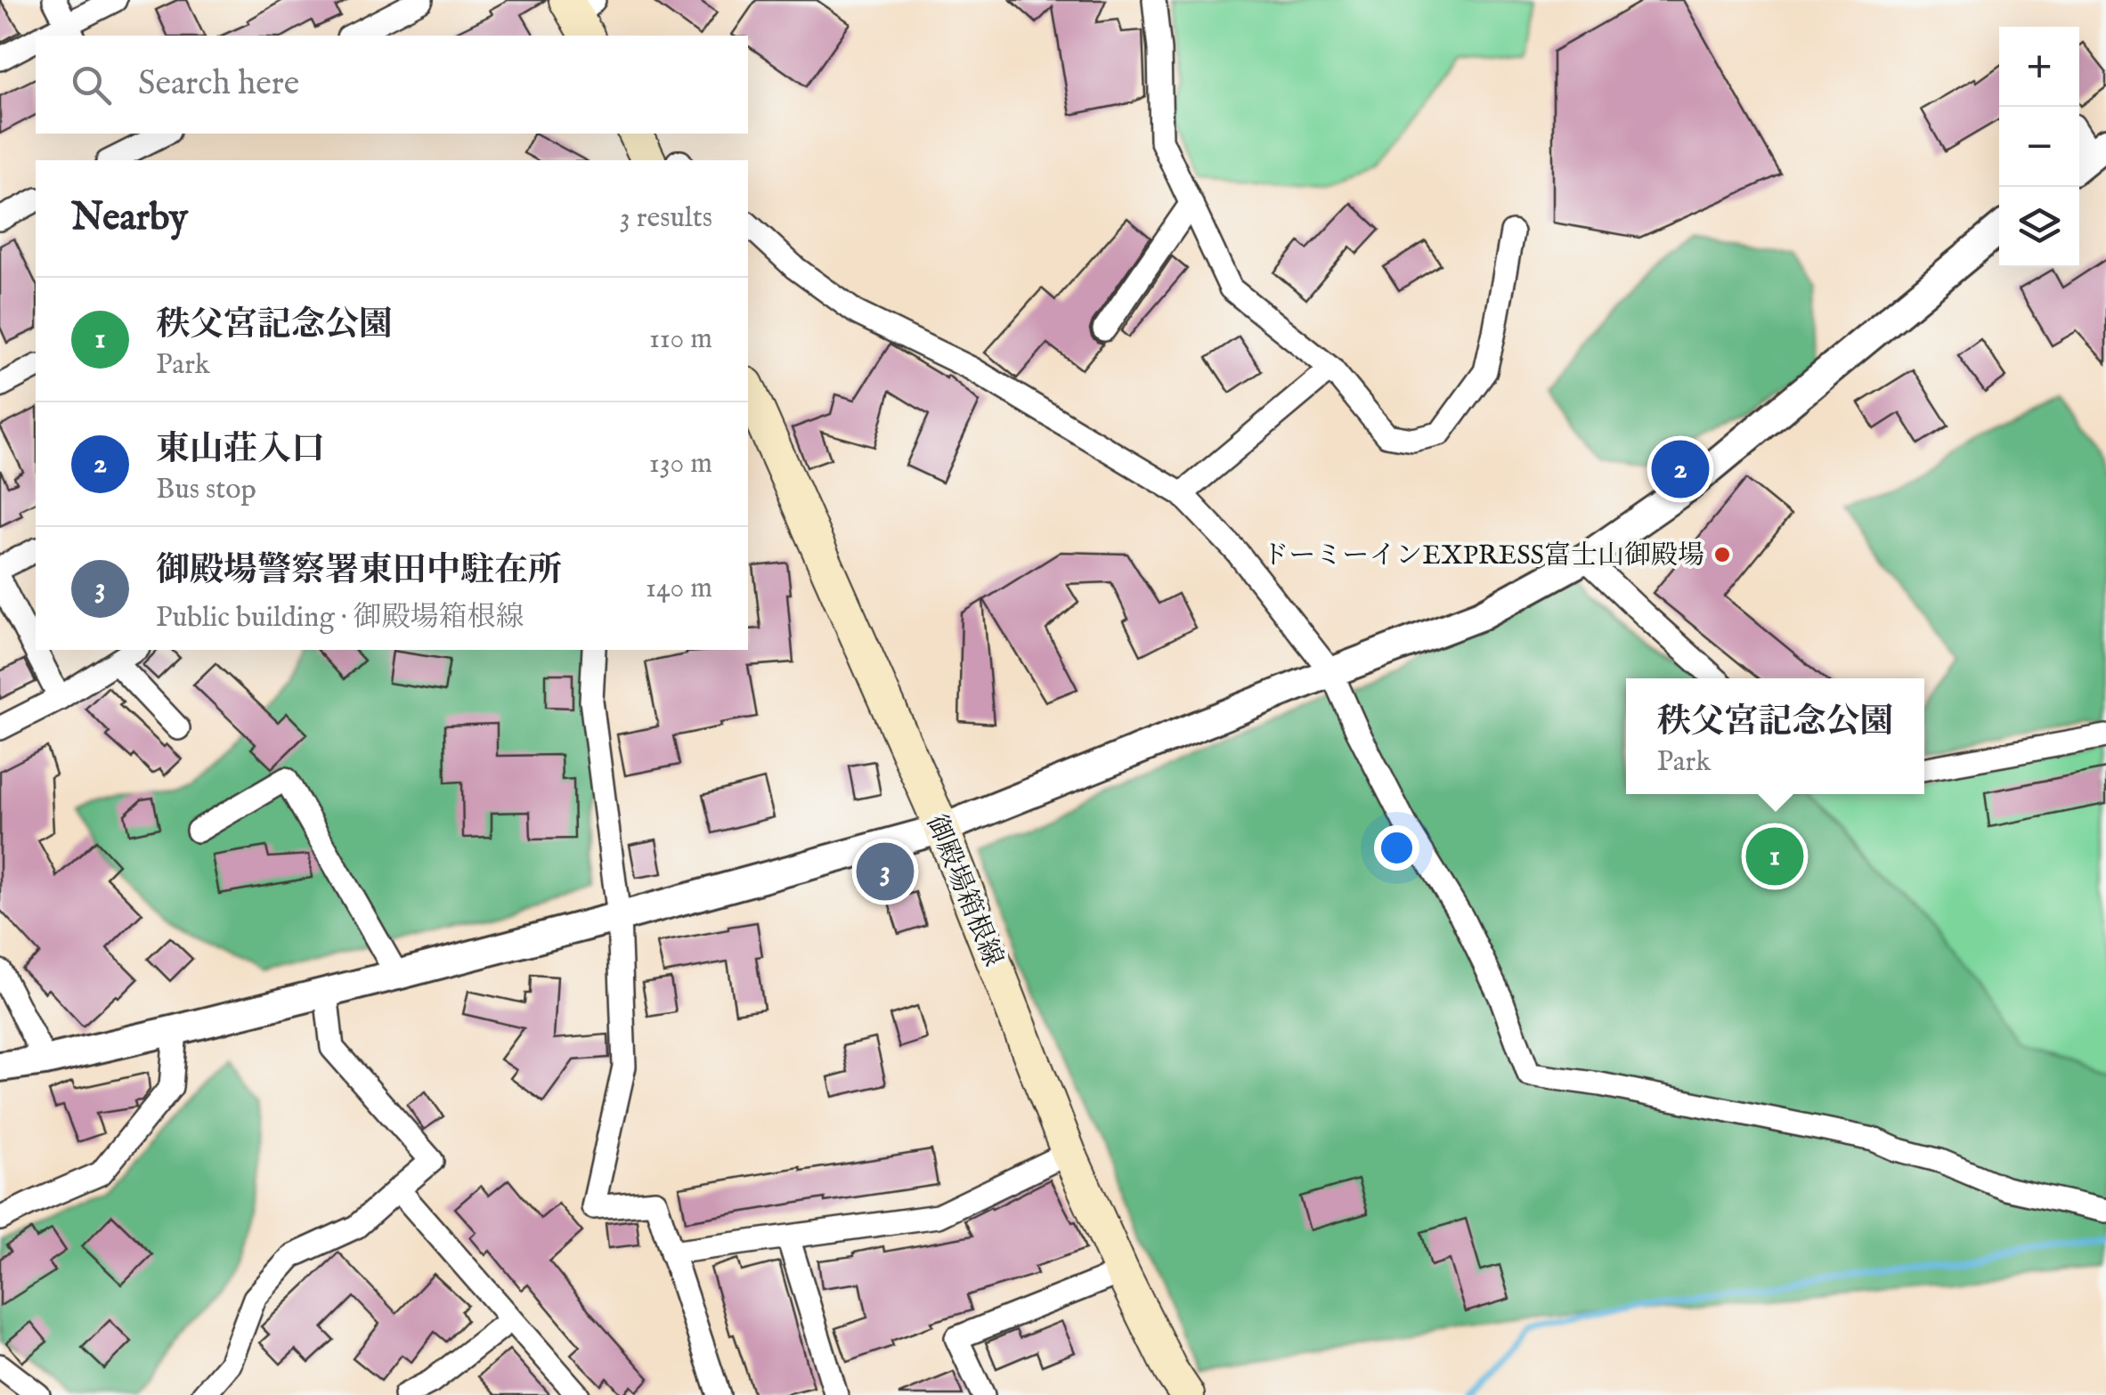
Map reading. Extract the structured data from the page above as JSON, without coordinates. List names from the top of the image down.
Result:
{
  "streets": {
    "main road": ["御殿場箱根線"]
  },
  "places": ["ドーミーインEXPRESS富士山御殿場"],
  "page": {
    "map_buttons": ["+", "−"],
    "search": "Search here",
    "heading": ["Nearby", "3 results"],
    "list": [
      {
        "mark": "1",
        "name": "秩父宮記念公園",
        "note": "Park",
        "value": "110 m"
      },
      {
        "mark": "2",
        "name": "東山荘入口",
        "note": "Bus stop",
        "value": "130 m"
      },
      {
        "mark": "3",
        "name": "御殿場警察署東田中駐在所",
        "note": "Public building · 御殿場箱根線",
        "value": "140 m"
      }
    ],
    "pins": ["2", "1", "3"],
    "popup": ["秩父宮記念公園", "Park"]
  }
}
